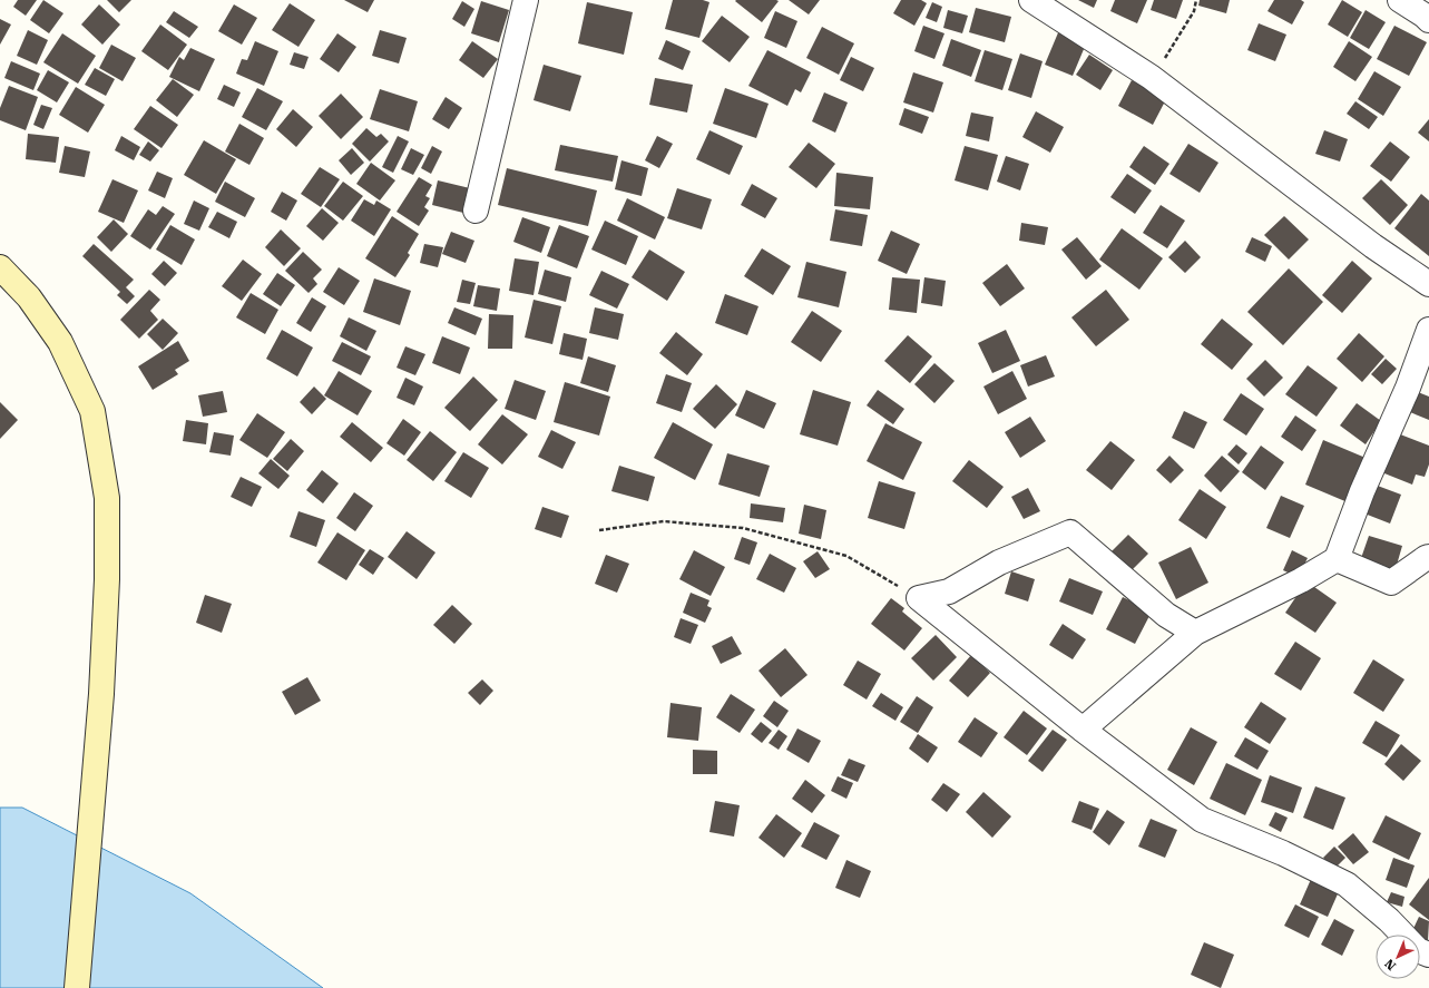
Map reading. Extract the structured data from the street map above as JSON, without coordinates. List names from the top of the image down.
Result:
{
  "north": "bottom left"
}
